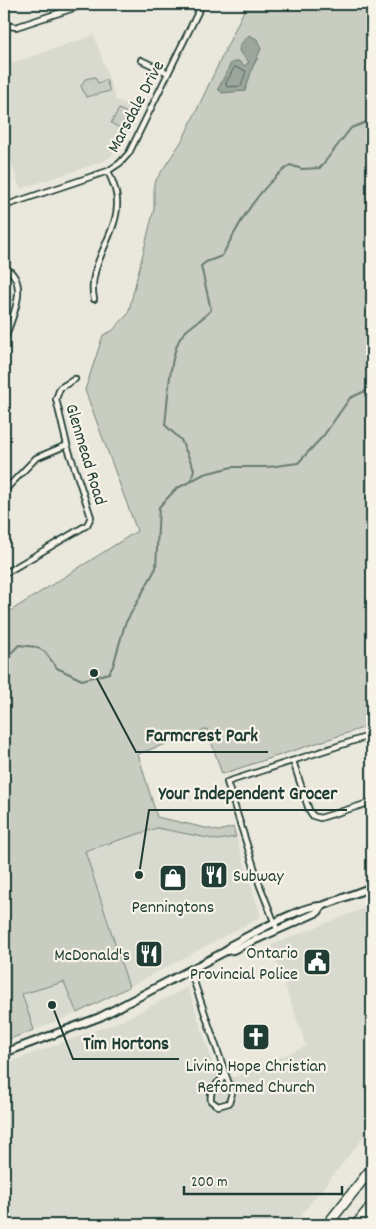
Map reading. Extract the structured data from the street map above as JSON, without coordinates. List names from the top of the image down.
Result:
{
  "streets": {
    "street": ["Marsdale Drive", "Glenmead Road"]
  },
  "places": {
    "other": ["Farmcrest Park", "Your Independent Grocer", "Tim Hortons"],
    "restaurant": ["Subway", "McDonald's"],
    "shop": ["Penningtons"],
    "public building": ["Ontario Provincial Police"],
    "church": ["Living Hope Christian Reformed Church"]
  },
  "scale_bar": "200 m"
}
